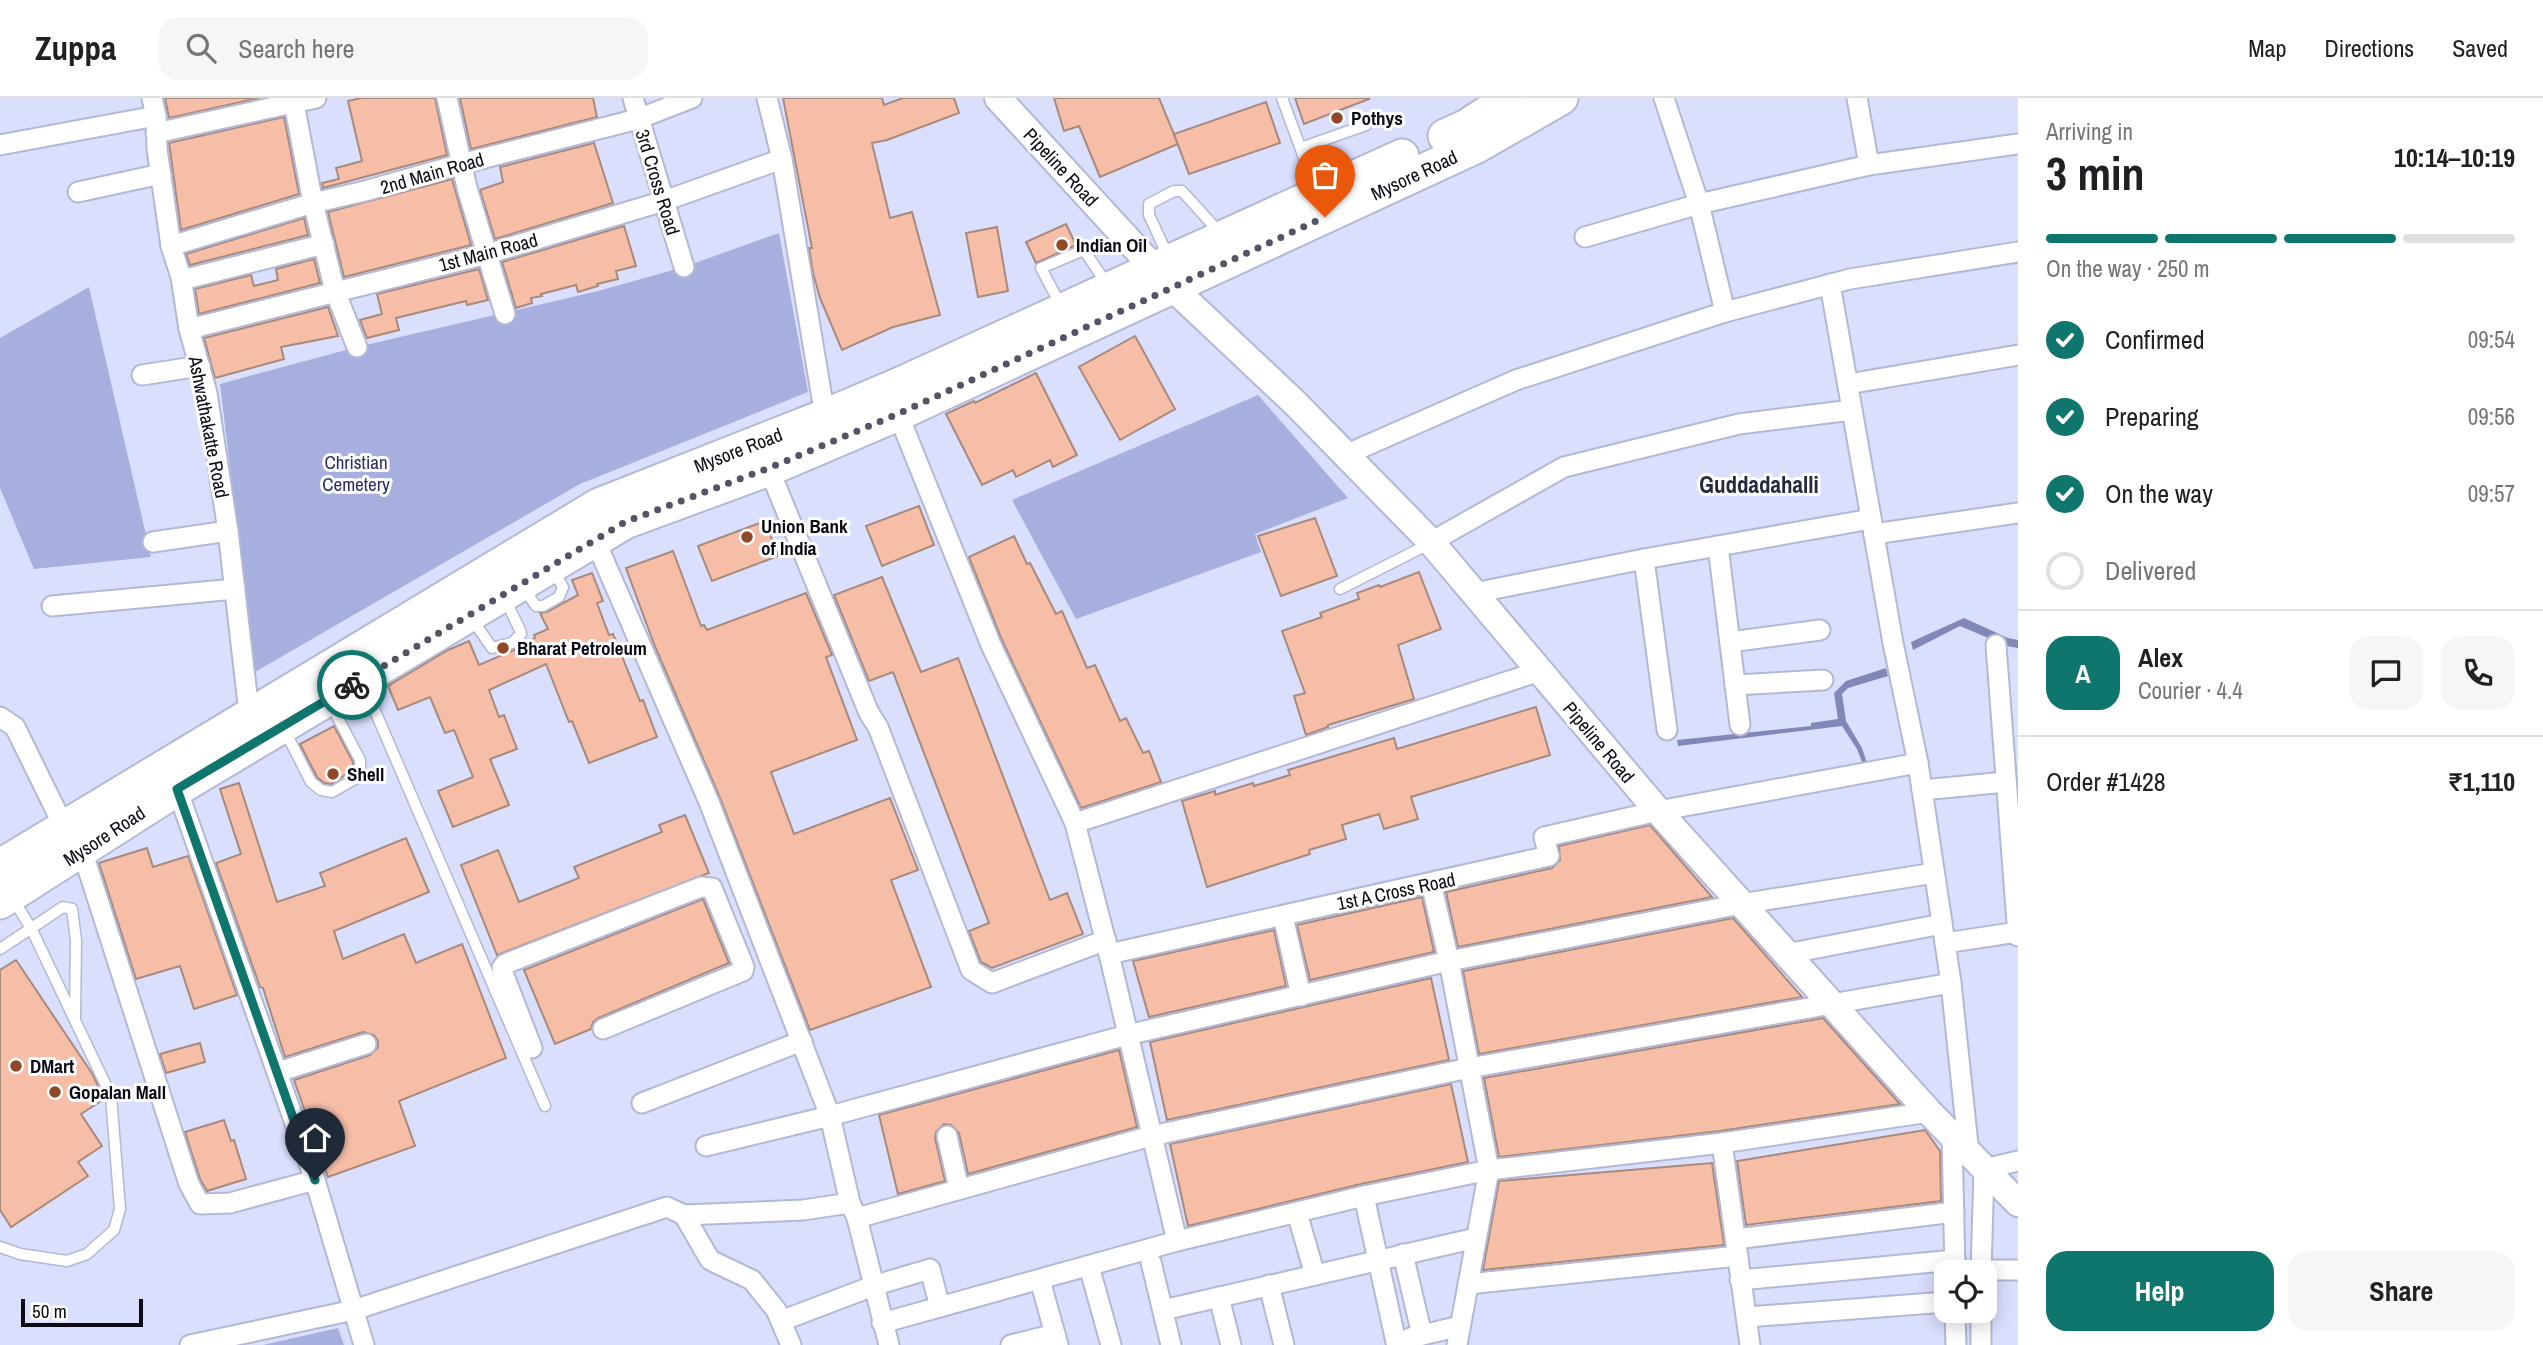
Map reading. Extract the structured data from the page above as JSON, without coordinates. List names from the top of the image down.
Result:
{
  "streets": {
    "highway": ["Mysore Road"],
    "street": [
      "Pipeline Road",
      "2nd Main Road",
      "3rd Cross Road",
      "1st Main Road",
      "Ashwathakatte Road",
      "1st A Cross Road"
    ]
  },
  "crossings": [
    ["Pipeline Road", "Mysore Road"],
    ["Pipeline Road", "1st A Cross Road"],
    ["2nd Main Road", "3rd Cross Road"],
    ["2nd Main Road", "Ashwathakatte Road"],
    ["Mysore Road", "Ashwathakatte Road"],
    ["Mysore Road", "1st A Cross Road"],
    ["3rd Cross Road", "1st Main Road"],
    ["1st Main Road", "Ashwathakatte Road"]
  ],
  "districts": ["Guddadahalli"],
  "parks": ["Christian Cemetery"],
  "places": [
    "Pothys",
    "Indian Oil",
    "Union Bank of India",
    "Bharat Petroleum",
    "Shell",
    "DMart",
    "Gopalan Mall"
  ],
  "scale_bar": "50 m",
  "page": {
    "header": "Zuppa",
    "search": "Search here",
    "nav": ["Map", "Directions", "Saved"],
    "heading": ["3 min", "Arriving in", "10:14–10:19"],
    "panel": [
      "Alex",
      "Courier · 4.4",
      "Order #1428",
      "₹1,110"
    ],
    "bar": "On the way · 250 m",
    "list": [
      ["Confirmed", "09:54"],
      ["Preparing", "09:56"],
      ["On the way", "09:57"],
      "Delivered"
    ],
    "round": "A",
    "buttons": ["Help", "Share"],
    "scale": "50 m"
  }
}
